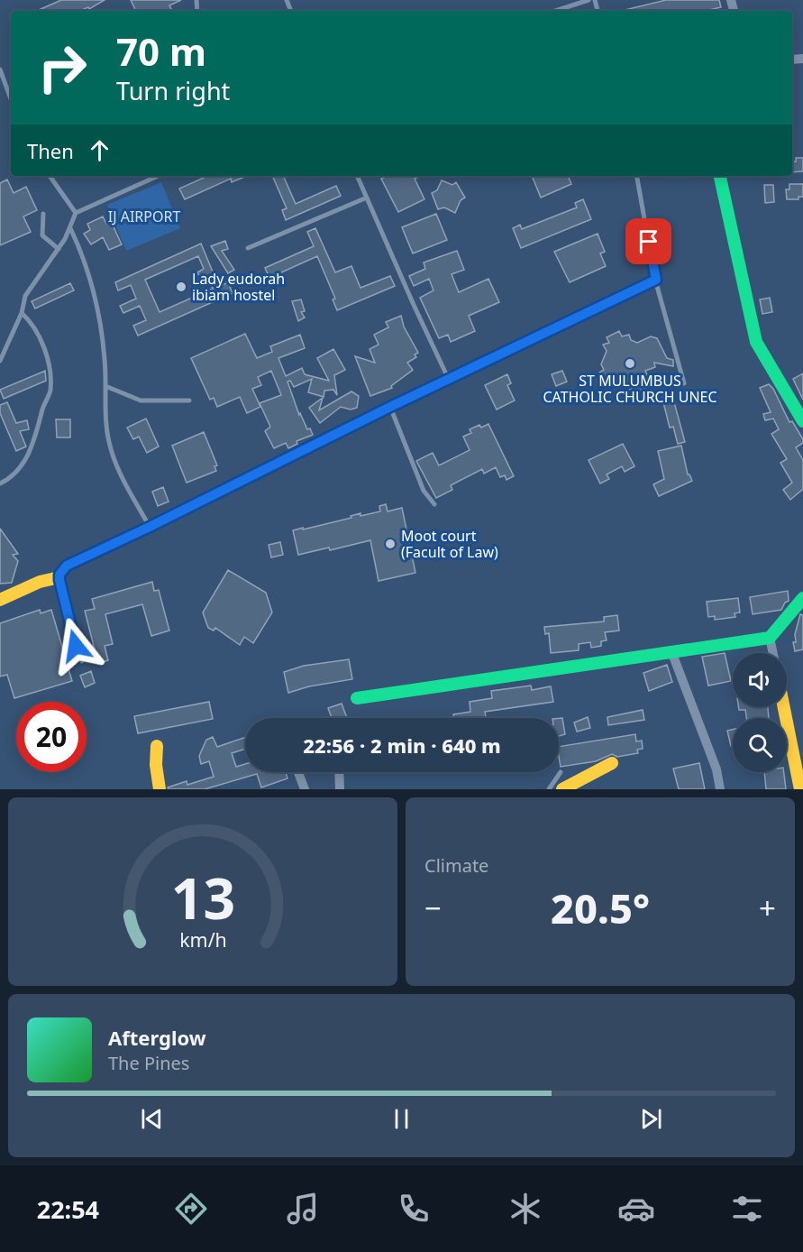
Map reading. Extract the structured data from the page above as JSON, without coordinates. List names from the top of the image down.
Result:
{
  "parks": ["IJ AIRPORT"],
  "places": ["Lady eudorah ibiam hostel", "ST MULUMBUS CATHOLIC CHURCH UNEC", "Moot court (Facult of Law)"],
  "page": {
    "turn": ["70 m", "Turn right"],
    "then": "Then",
    "limit": "20",
    "trip": "22:56 · 2 min · 640 m",
    "tile": "Climate",
    "heat": ["−", "20.5°", "+"],
    "song": ["Afterglow", "The Pines"],
    "tabs": "22:54",
    "gauge": ["13", "km/h"]
  }
}
